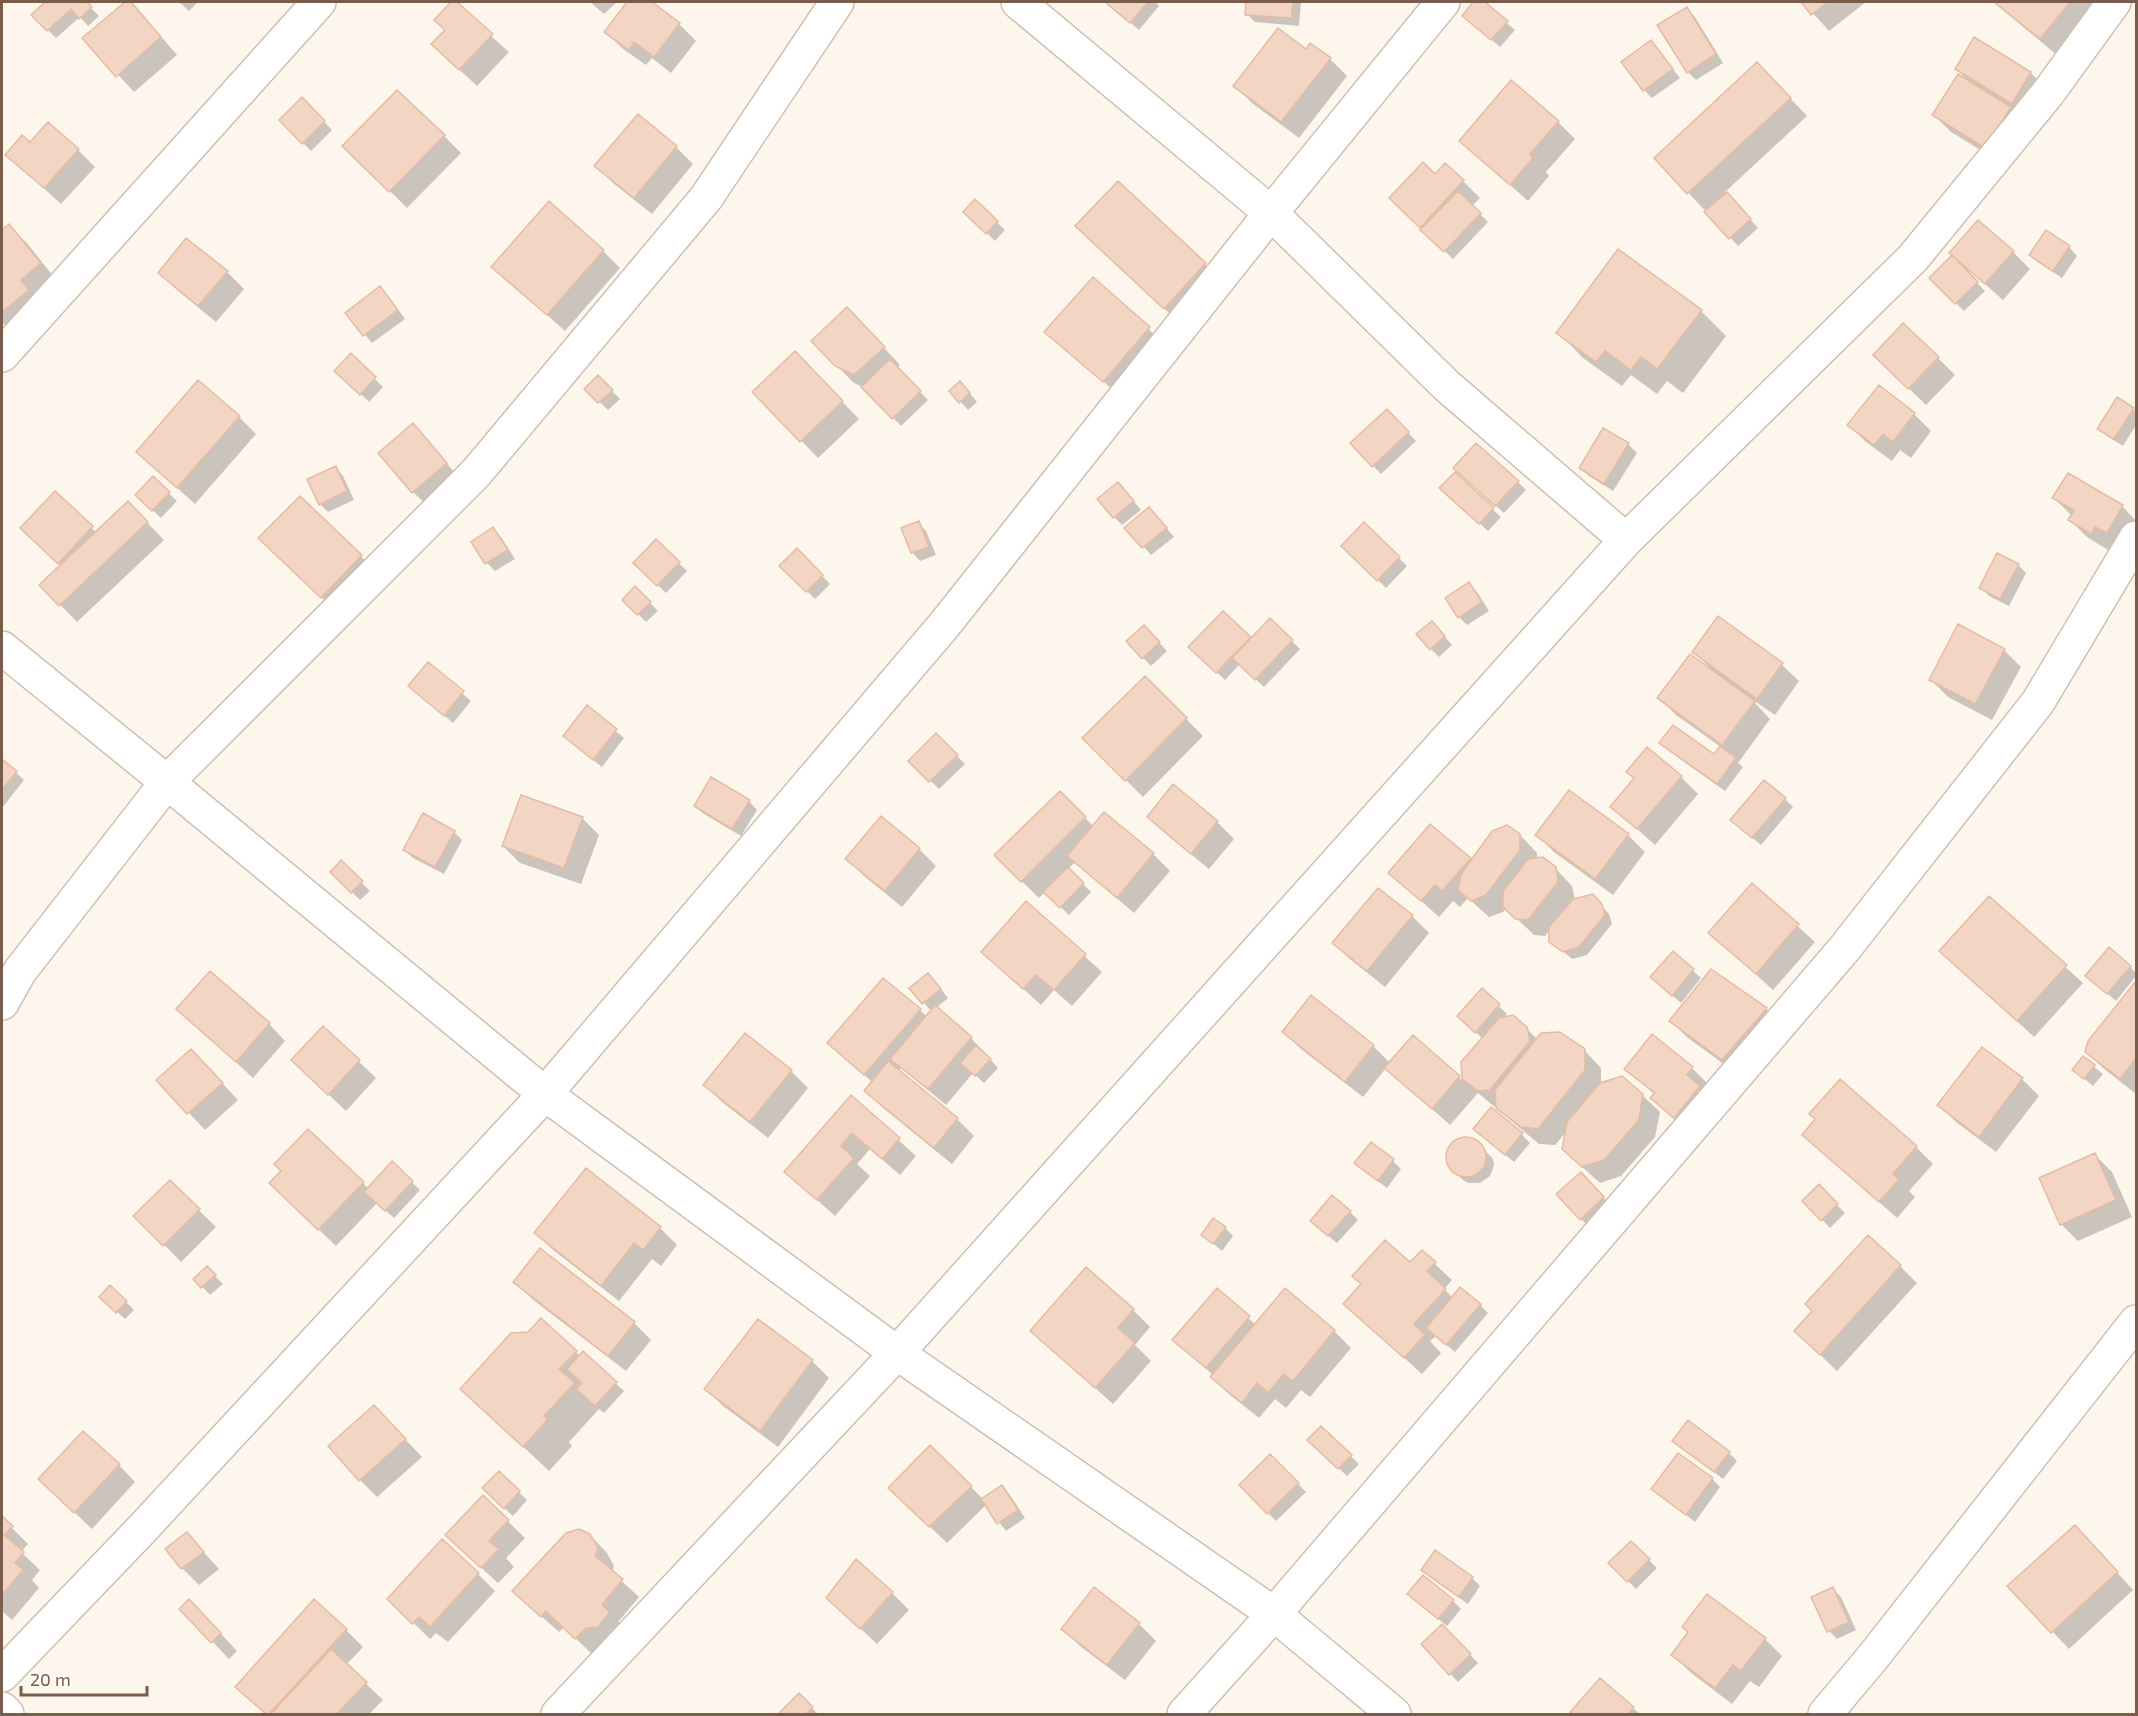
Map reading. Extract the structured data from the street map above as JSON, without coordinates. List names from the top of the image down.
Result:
{
  "scale_bar": "20 m"
}
